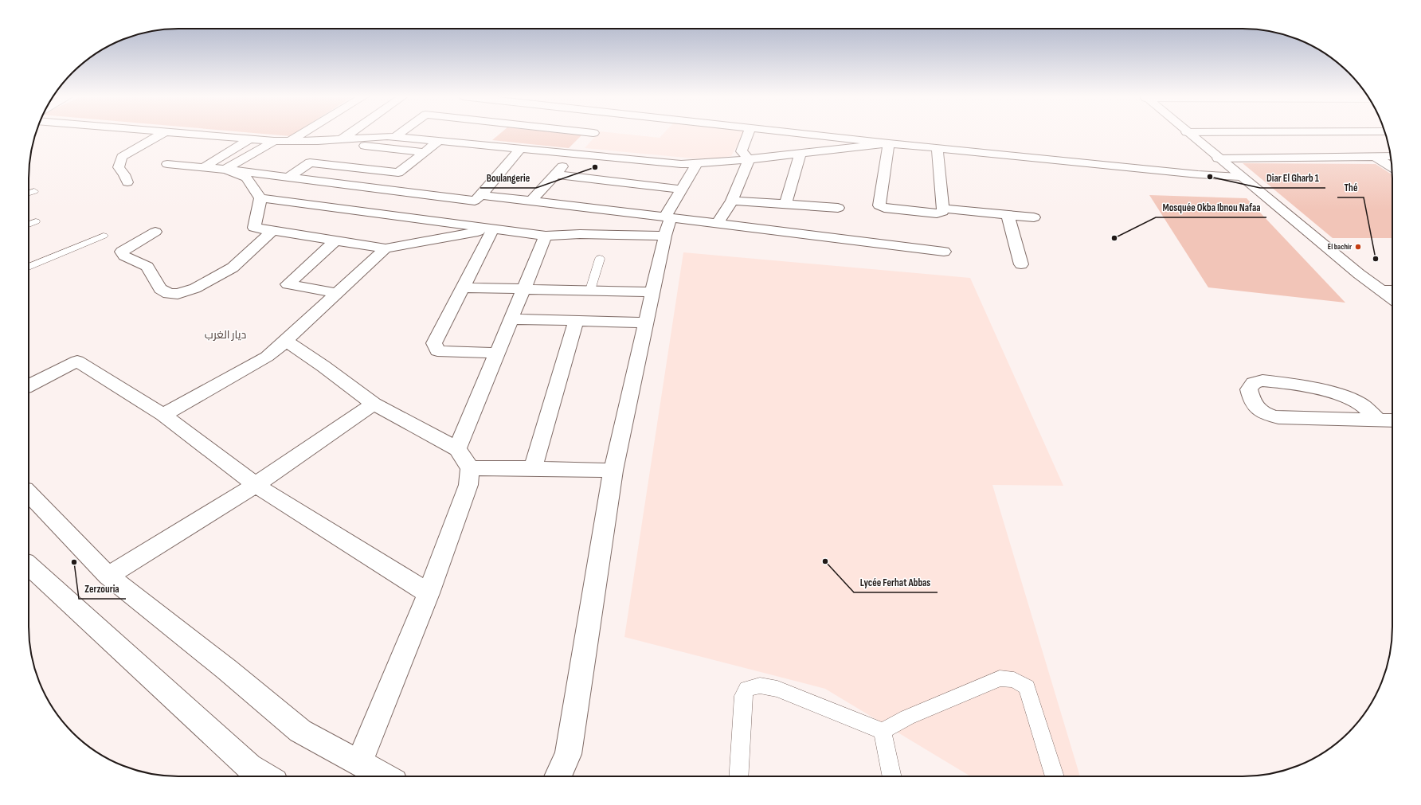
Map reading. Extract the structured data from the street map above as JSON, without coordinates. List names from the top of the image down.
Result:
{
  "districts": ["ديار الغرب"],
  "places": [
    "Boulangerie",
    "Diar El Gharb 1",
    "Mosquée Okba Ibnou Nafaa",
    "El bachir",
    "Thé",
    "Lycée Ferhat Abbas",
    "Zerzouria"
  ]
}
